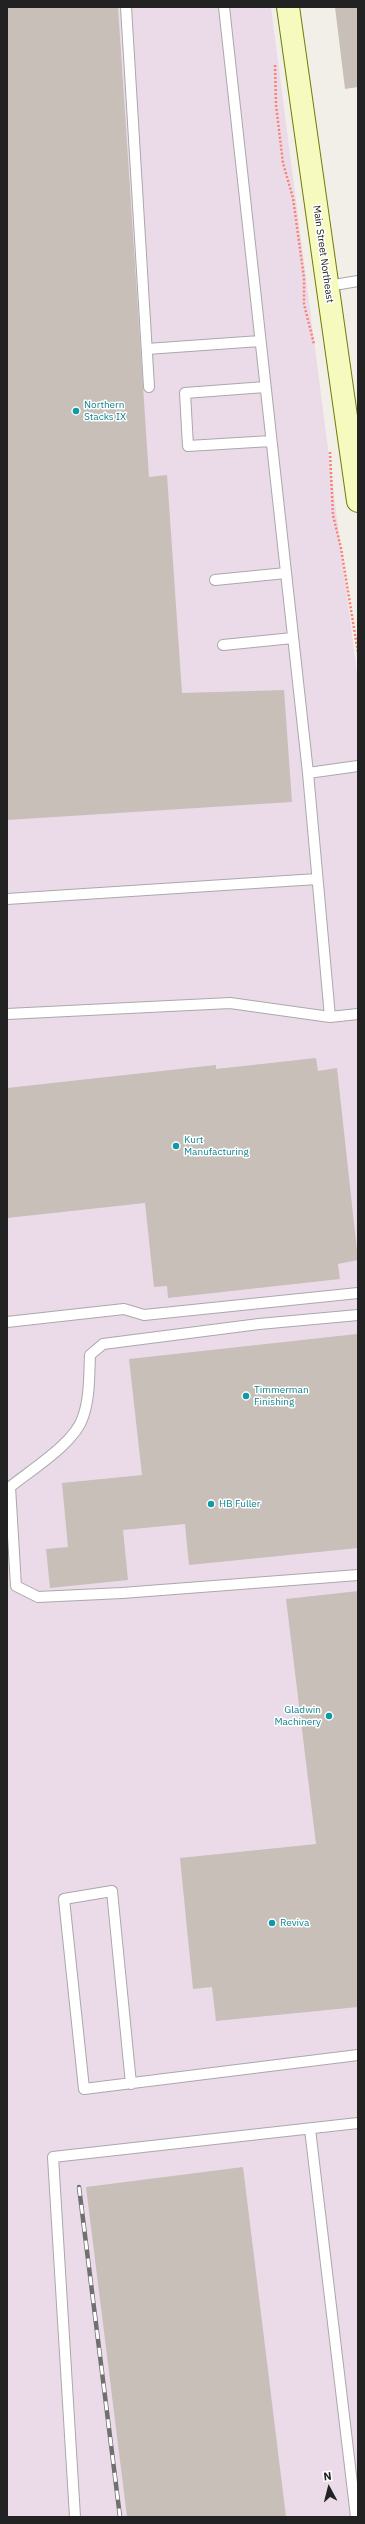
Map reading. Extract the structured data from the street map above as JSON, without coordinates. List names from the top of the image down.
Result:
{
  "streets": {
    "street": ["Main Street Northeast"]
  },
  "places": [
    "Northern Stacks IX",
    "Kurt Manufacturing",
    "Timmerman Finishing",
    "HB Fuller",
    "Gladwin Machinery",
    "Reviva"
  ],
  "north": "top"
}
